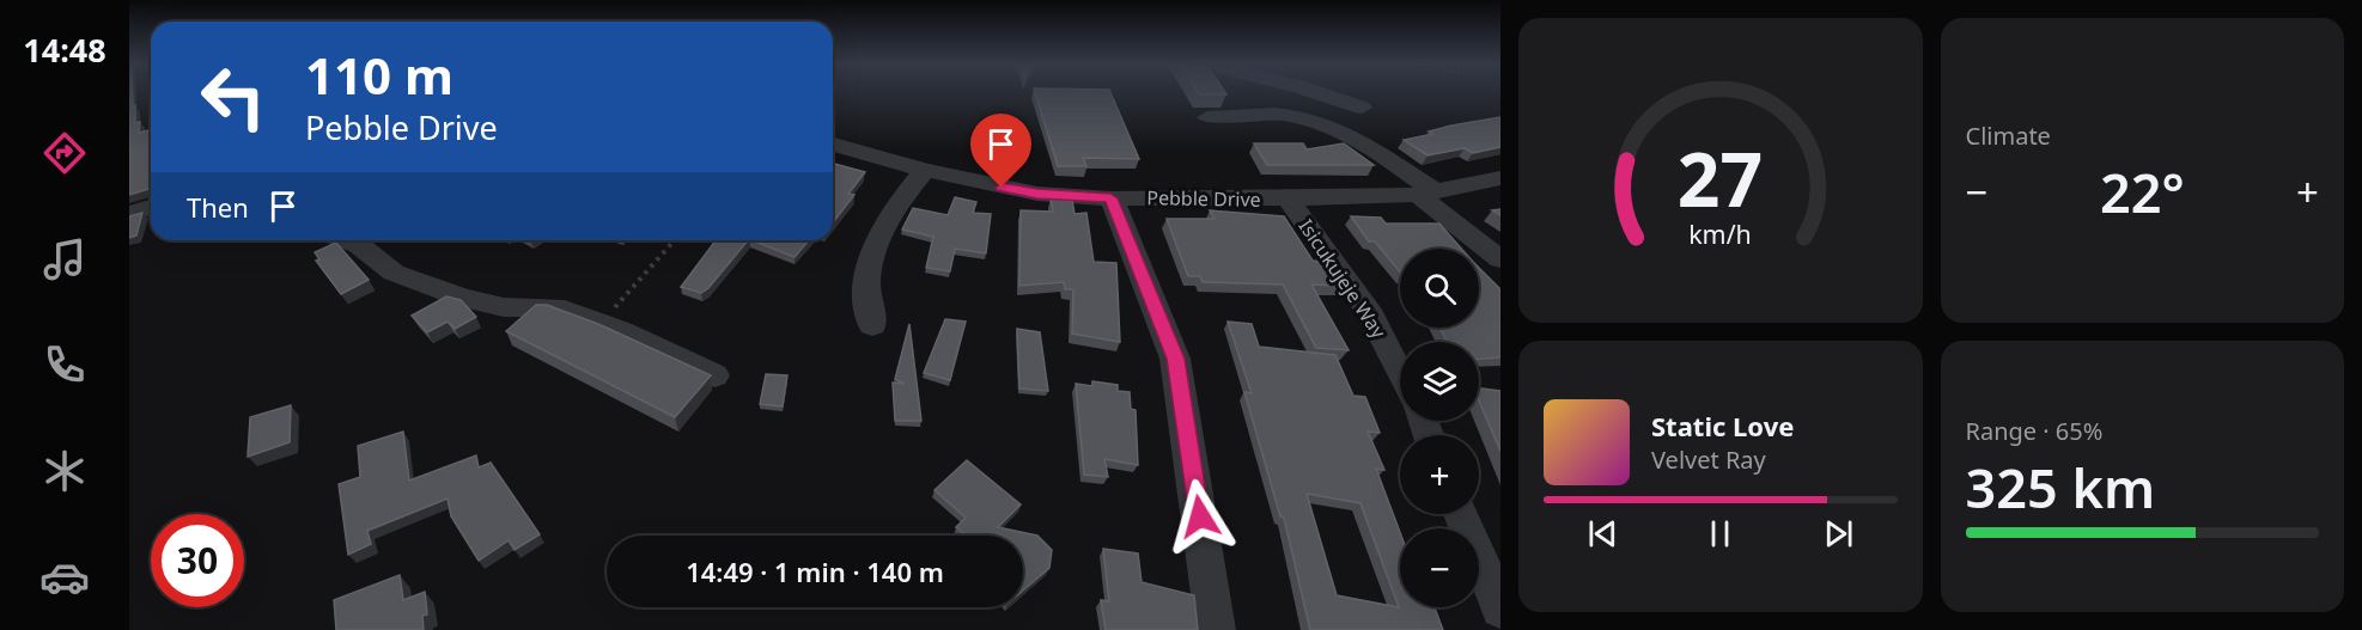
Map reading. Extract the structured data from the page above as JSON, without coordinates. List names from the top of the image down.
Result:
{
  "streets": {
    "street": ["Pebble Drive", "Isicukujeje Way"]
  },
  "crossings": [
    ["Pebble Drive", "Isicukujeje Way"]
  ],
  "page": {
    "tabs": "14:48",
    "tile": [
      "Climate",
      ["Range · 65%", "325 km"]
    ],
    "turn": ["110 m", "Pebble Drive"],
    "heat": ["−", "22°", "+"],
    "then": "Then",
    "map_buttons": ["+", "−"],
    "song": ["Static Love", "Velvet Ray"],
    "limit": "30",
    "trip": "14:49 · 1 min · 140 m",
    "gauge": ["27", "km/h"]
  }
}
